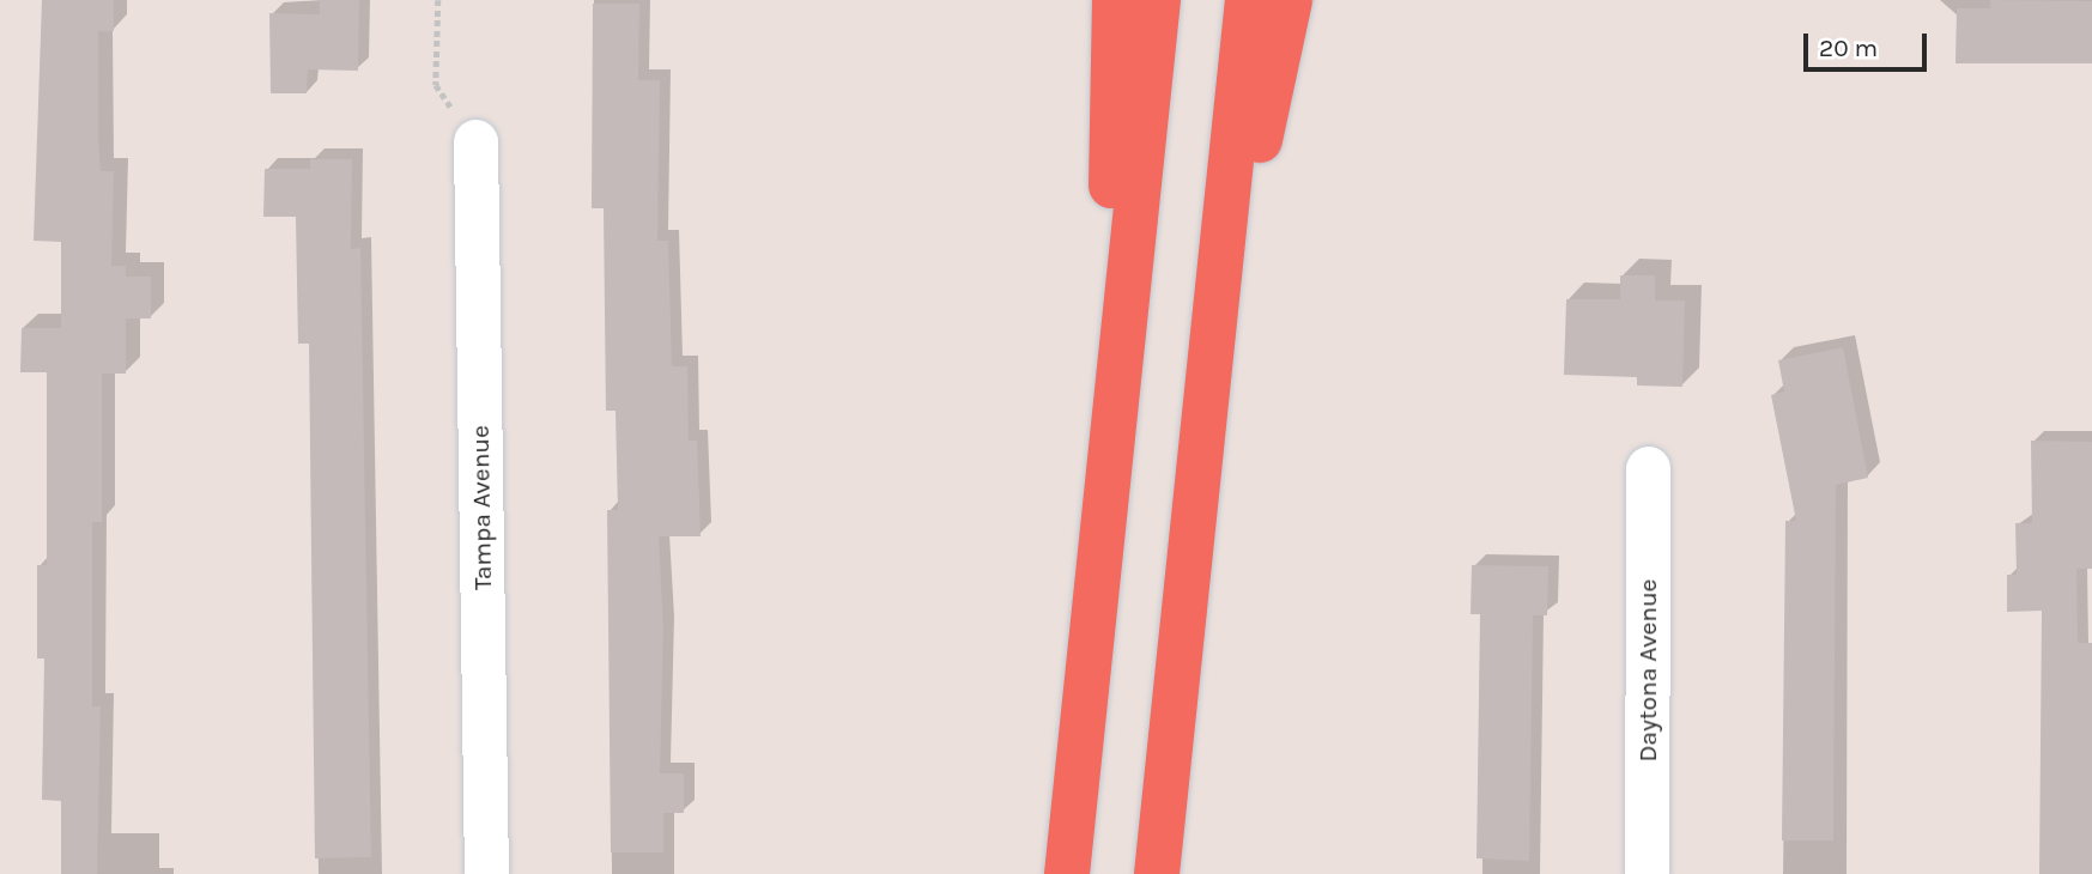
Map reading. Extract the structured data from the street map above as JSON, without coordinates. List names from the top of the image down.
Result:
{
  "streets": {
    "street": ["Tampa Avenue", "Daytona Avenue"]
  },
  "scale_bar": "20 m"
}
